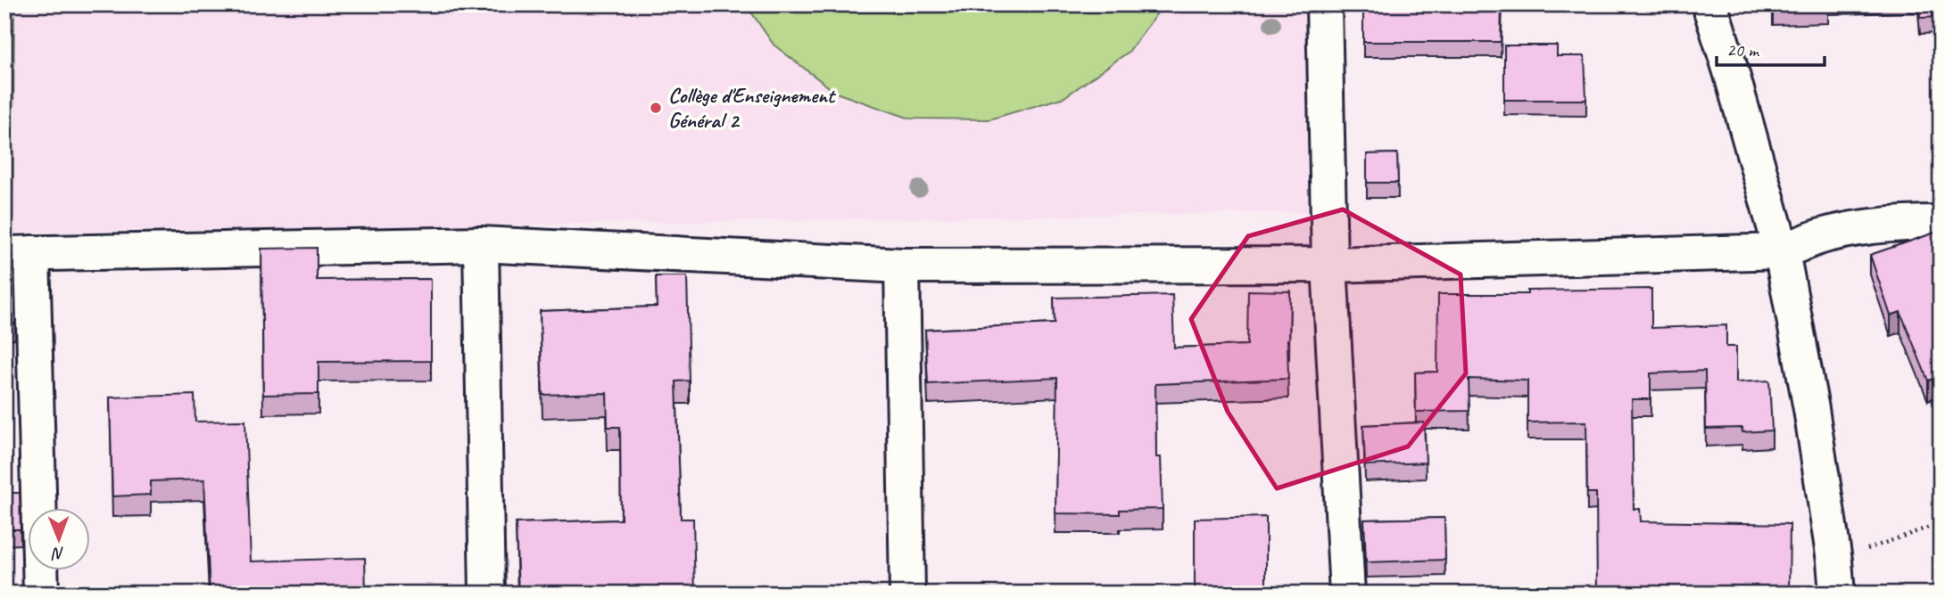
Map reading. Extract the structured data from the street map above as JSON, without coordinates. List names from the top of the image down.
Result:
{
  "places": ["Collège d'Enseignement Général 2"],
  "scale_bar": "20 m",
  "north": "bottom"
}
